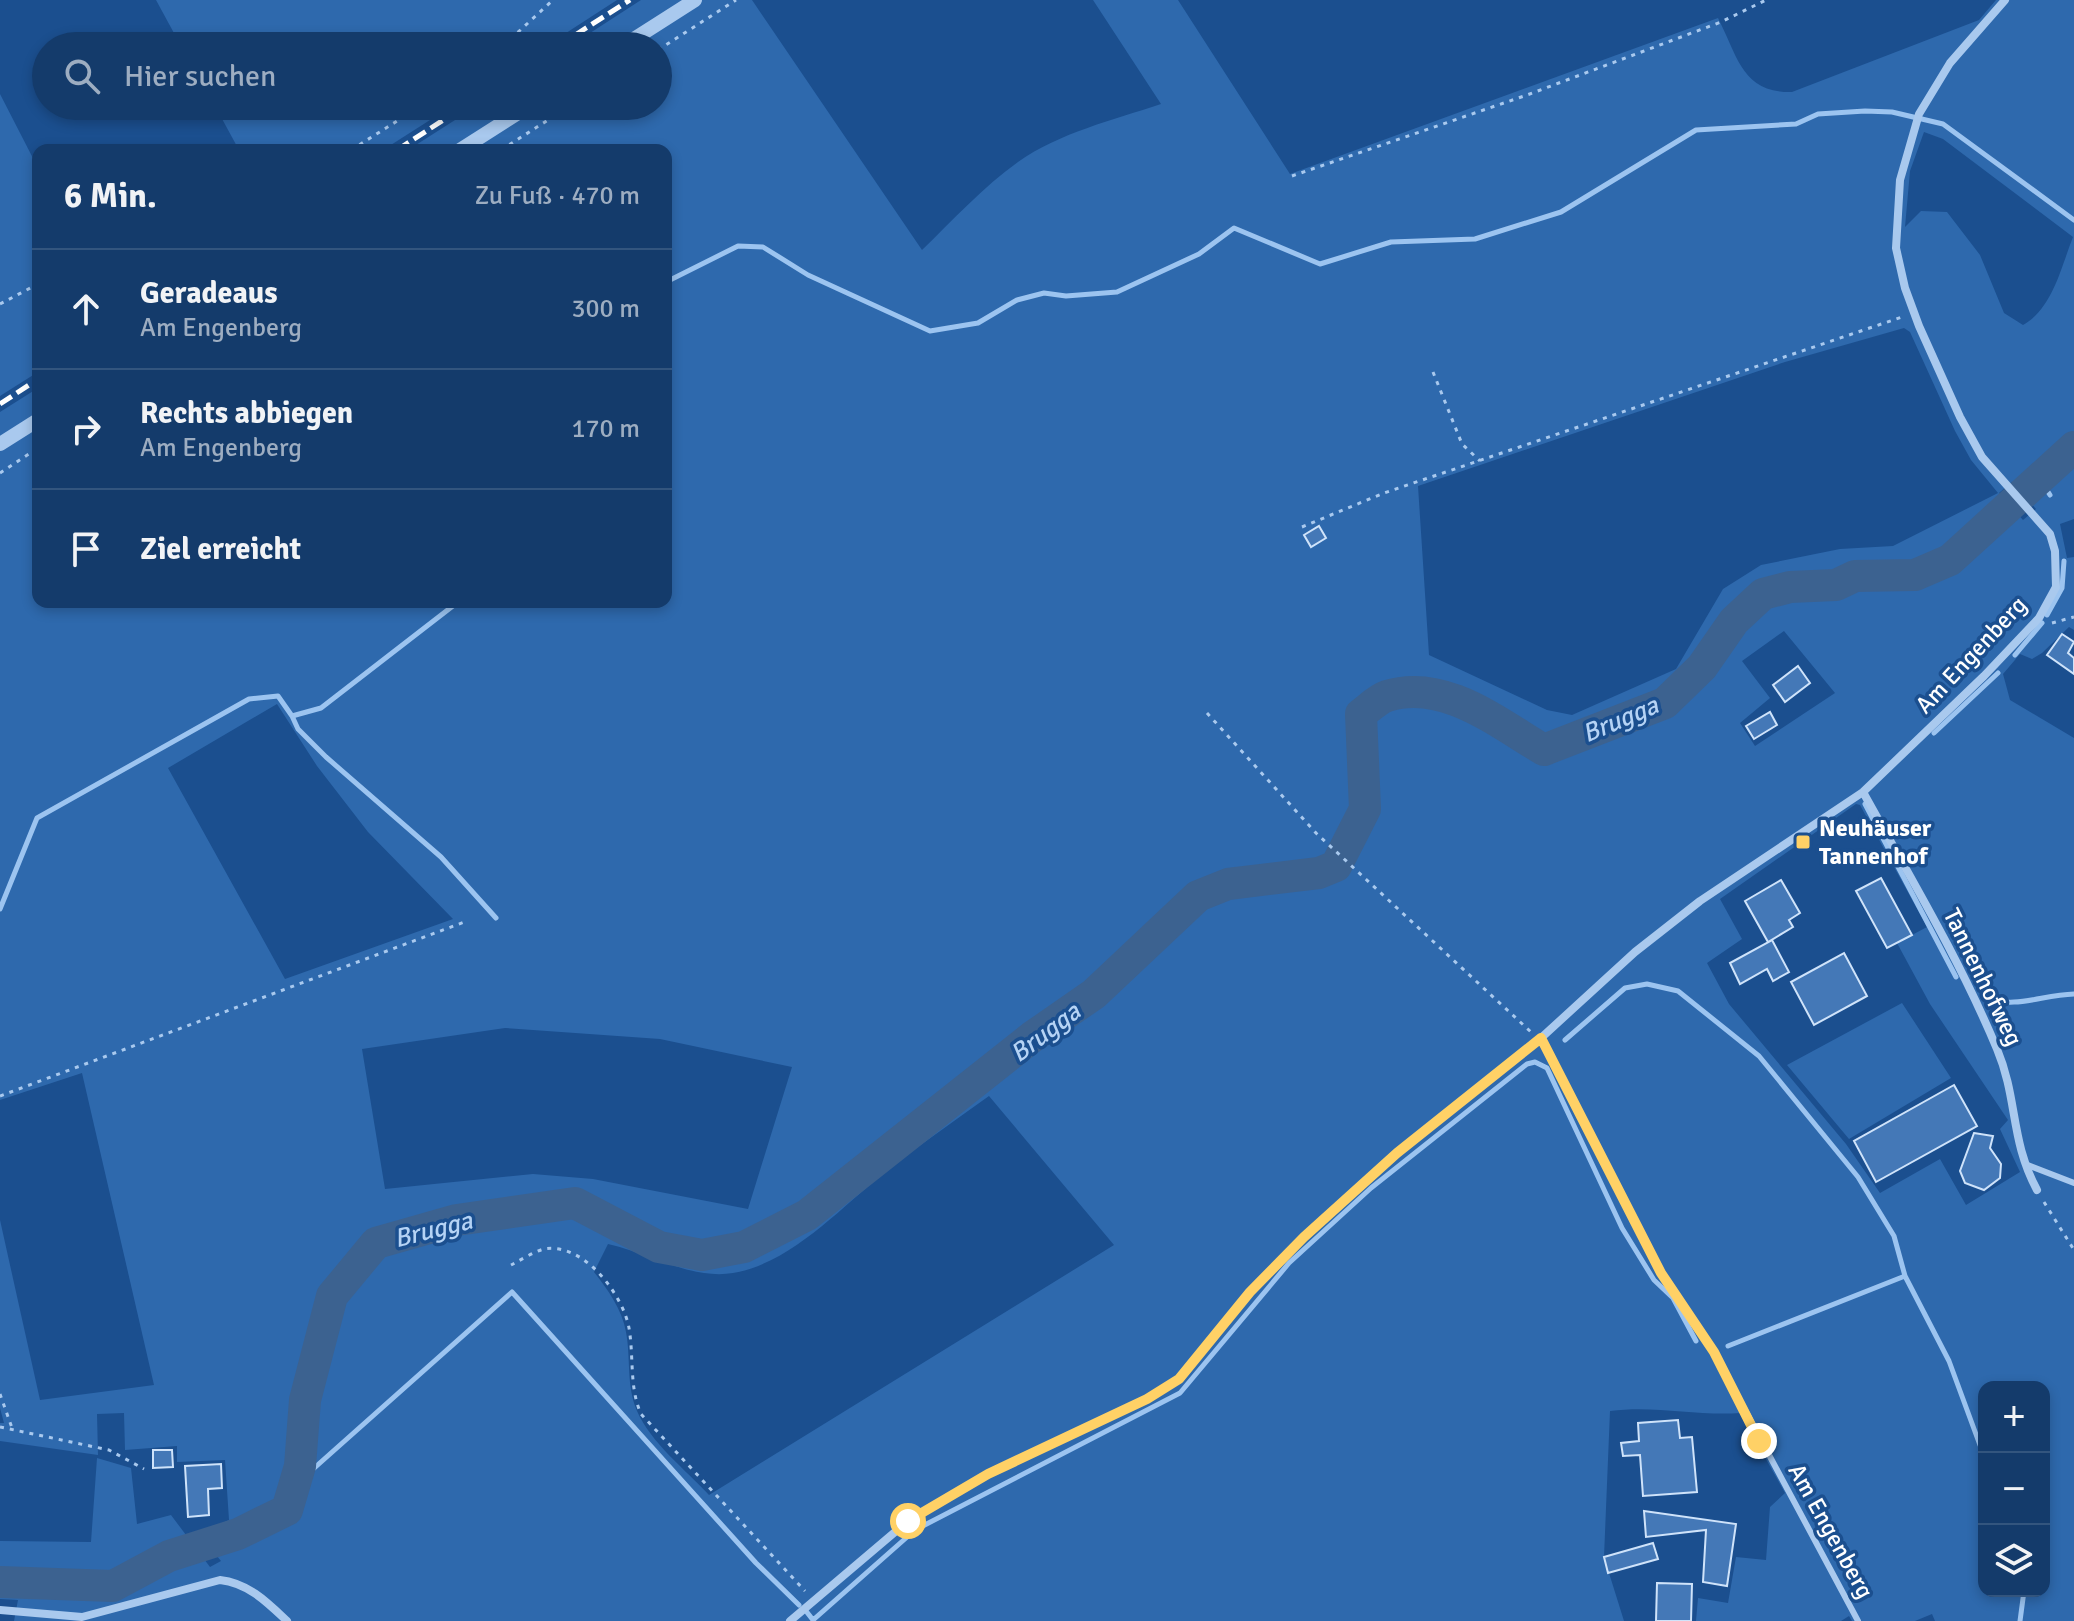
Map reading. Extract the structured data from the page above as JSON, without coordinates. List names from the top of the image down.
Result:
{
  "streets": {
    "street": ["Am Engenberg", "Tannenhofweg"]
  },
  "crossings": [
    ["Am Engenberg", "Tannenhofweg"]
  ],
  "water": ["Brugga"],
  "places": {
    "transit": ["Neuhäuser Tannenhof"]
  },
  "page": {
    "search": "Hier suchen",
    "heading": ["6 Min.", "Zu Fuß · 470 m"],
    "list": [
      ["Geradeaus", "Am Engenberg", "300 m"],
      ["Rechts abbiegen", "Am Engenberg", "170 m"],
      "Ziel erreicht"
    ],
    "map_buttons": ["+", "−"]
  }
}
